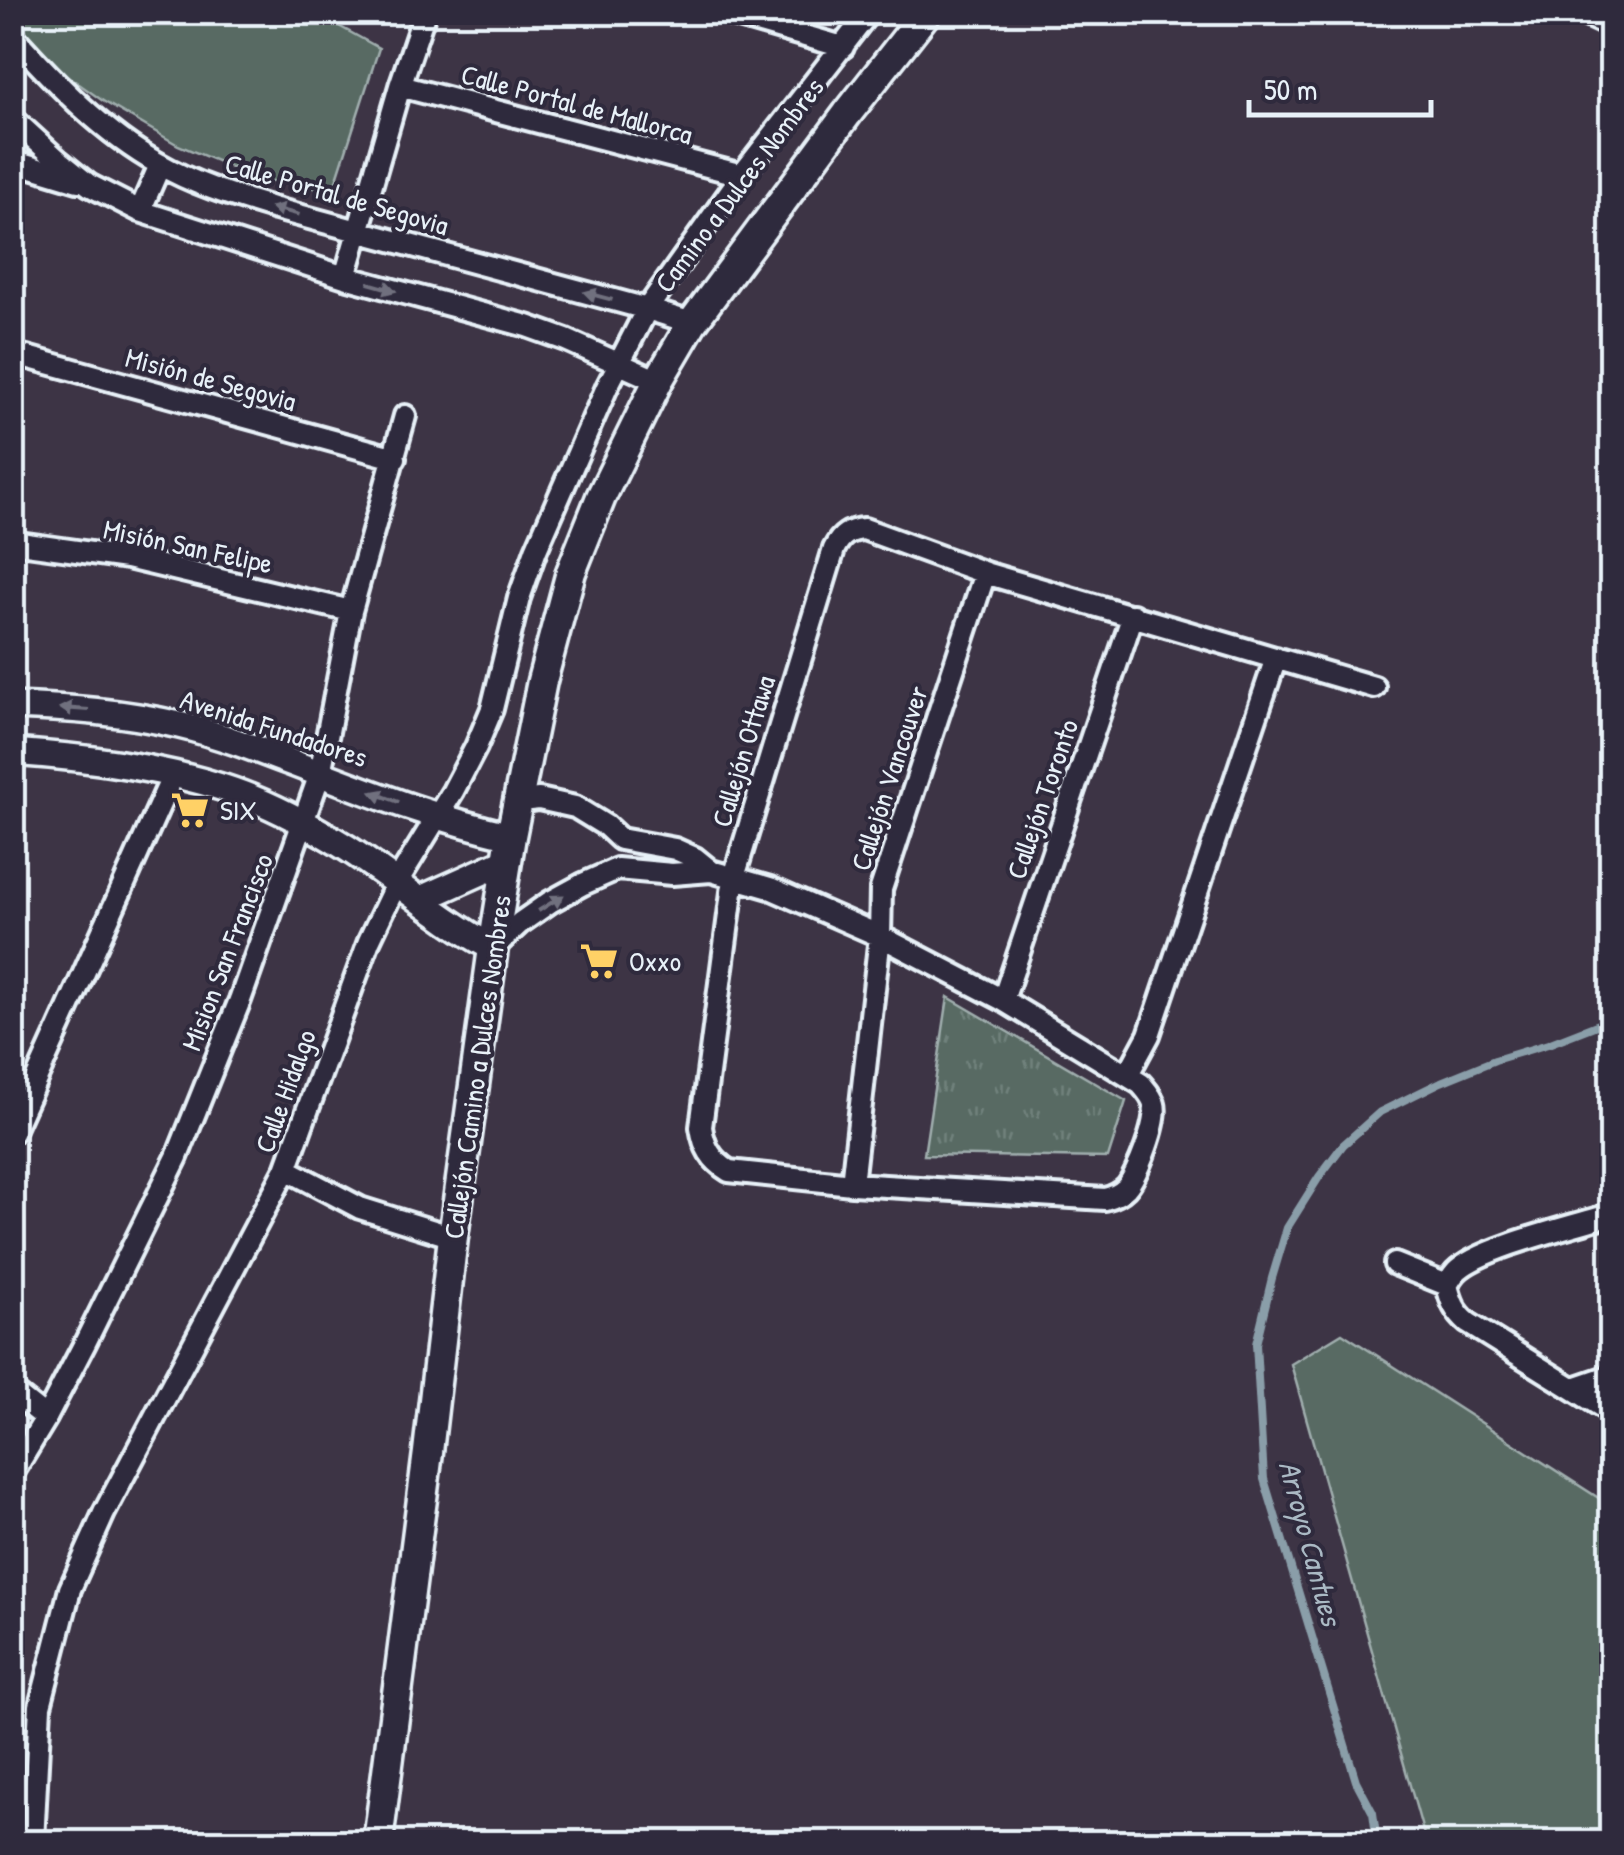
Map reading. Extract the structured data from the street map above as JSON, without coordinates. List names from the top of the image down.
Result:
{
  "streets": {
    "main road": ["Camino a Dulces Nombres", "Callejón Camino a Dulces Nombres"],
    "street": [
      "Calle Portal de Mallorca",
      "Calle Portal de Segovia",
      "Misión de Segovia",
      "Misión San Felipe",
      "Avenida Fundadores",
      "Callejón Ottawa",
      "Callejón Vancouver",
      "Callejón Toronto",
      "Mision San Francisco",
      "Calle Hidalgo"
    ]
  },
  "crossings": [
    ["Calle Portal de Mallorca", "Camino a Dulces Nombres"],
    ["Camino a Dulces Nombres", "Calle Portal de Segovia"],
    ["Camino a Dulces Nombres", "Callejón Camino a Dulces Nombres"],
    ["Camino a Dulces Nombres", "Calle Hidalgo"],
    ["Calle Portal de Segovia", "Callejón Camino a Dulces Nombres"],
    ["Misión de Segovia", "Mision San Francisco"],
    ["Misión San Felipe", "Mision San Francisco"],
    ["Avenida Fundadores", "Mision San Francisco"],
    ["Avenida Fundadores", "Callejón Camino a Dulces Nombres"],
    ["Avenida Fundadores", "Calle Hidalgo"],
    ["Callejón Ottawa", "Callejón Vancouver"],
    ["Callejón Ottawa", "Callejón Toronto"]
  ],
  "water": ["Arroyo Cantues"],
  "places": {
    "supermarket": ["SIX", "Oxxo"]
  },
  "scale_bar": "50 m"
}
